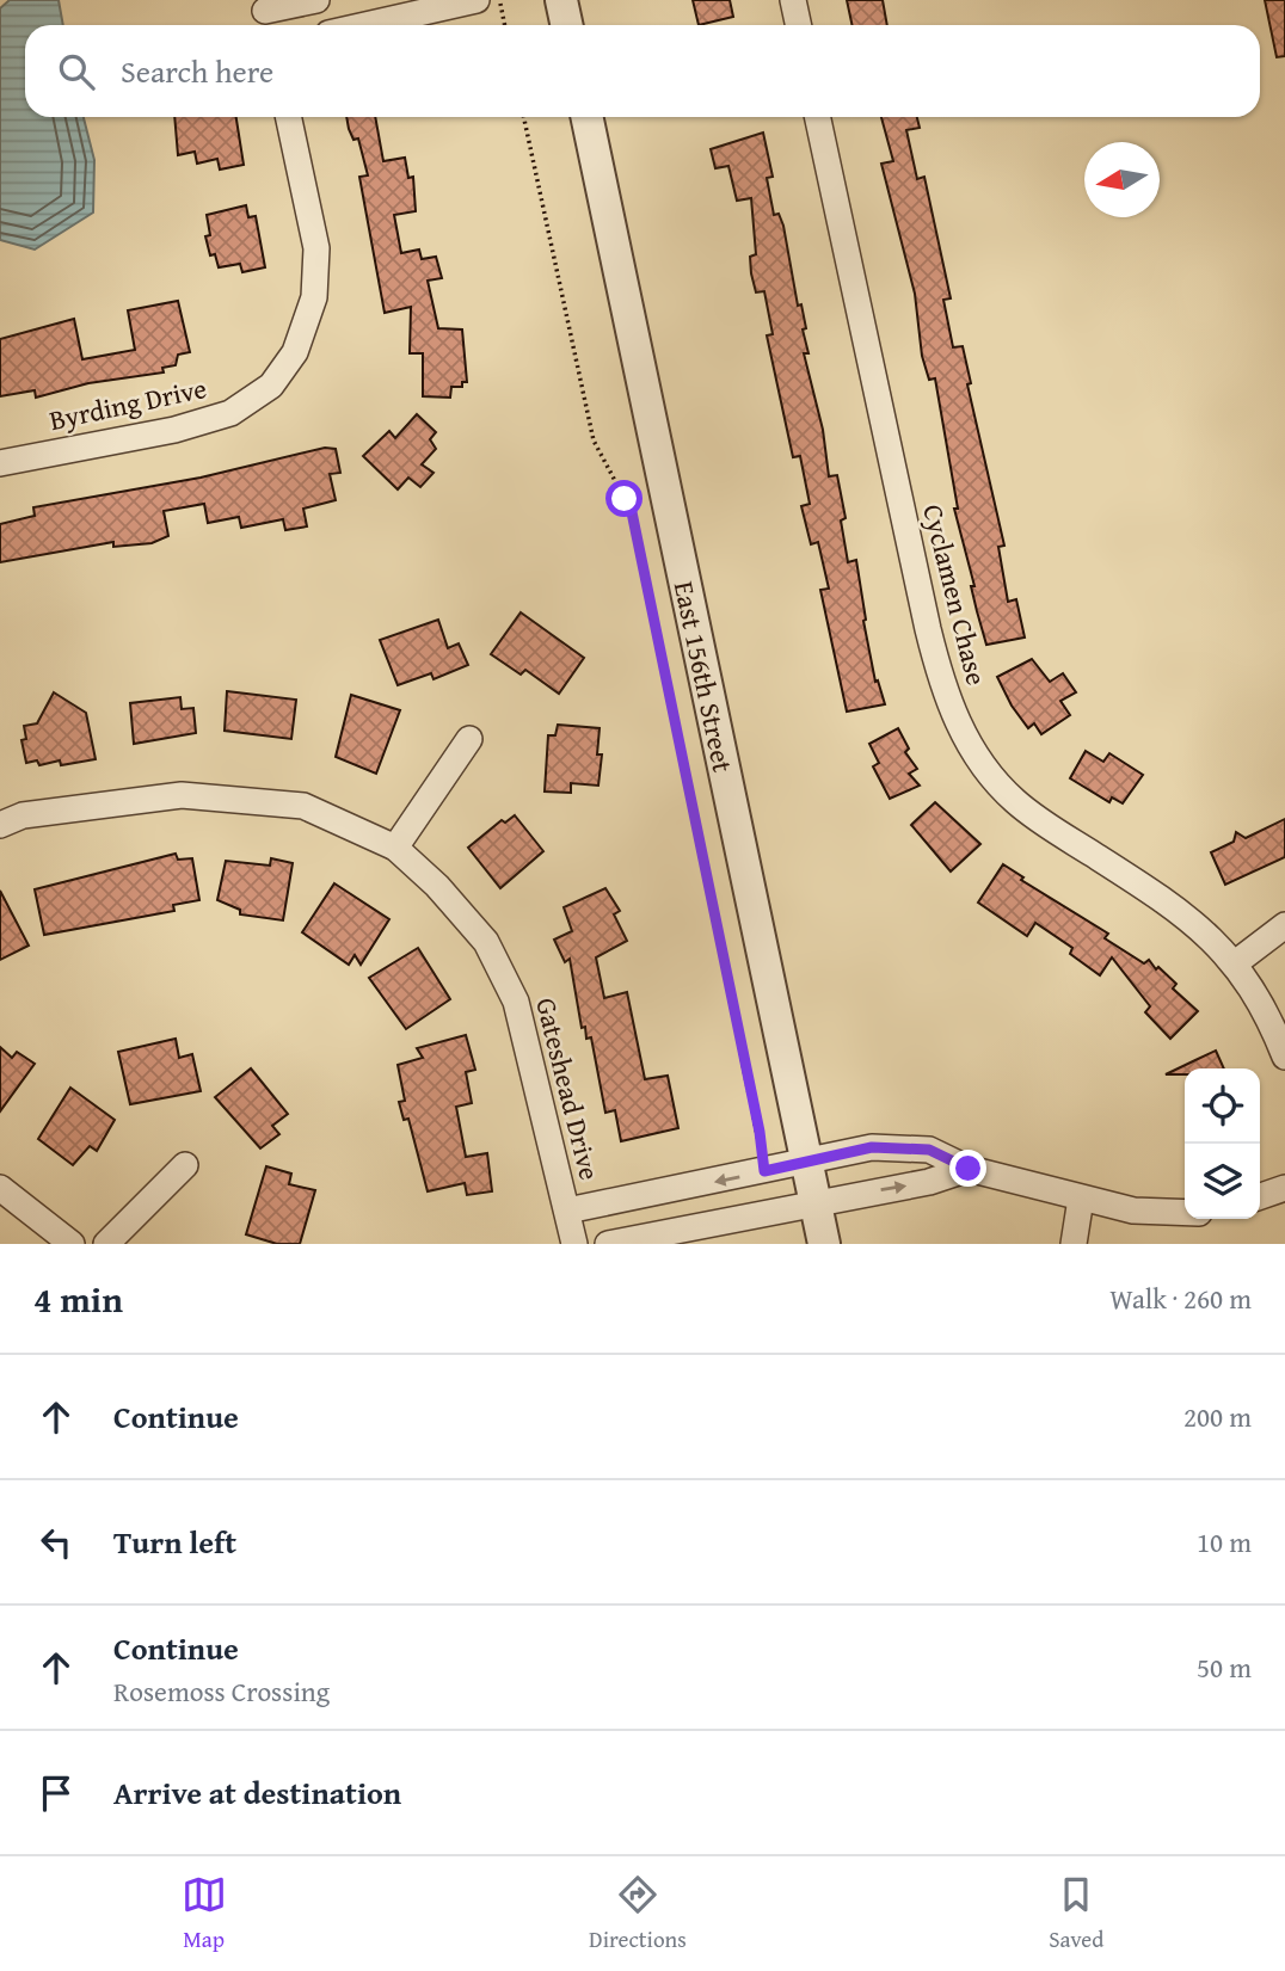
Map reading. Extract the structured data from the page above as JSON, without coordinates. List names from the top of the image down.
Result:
{
  "streets": {
    "street": [
      "Byrding Drive",
      "Cyclamen Chase",
      "East 156th Street",
      "Gateshead Drive"
    ]
  },
  "north": "left",
  "page": {
    "search": "Search here",
    "heading": ["4 min", "Walk · 260 m"],
    "list": [
      ["Continue", "200 m"],
      ["Turn left", "10 m"],
      ["Continue", "Rosemoss Crossing", "50 m"],
      "Arrive at destination"
    ],
    "nav": ["Map", "Directions", "Saved"]
  }
}
